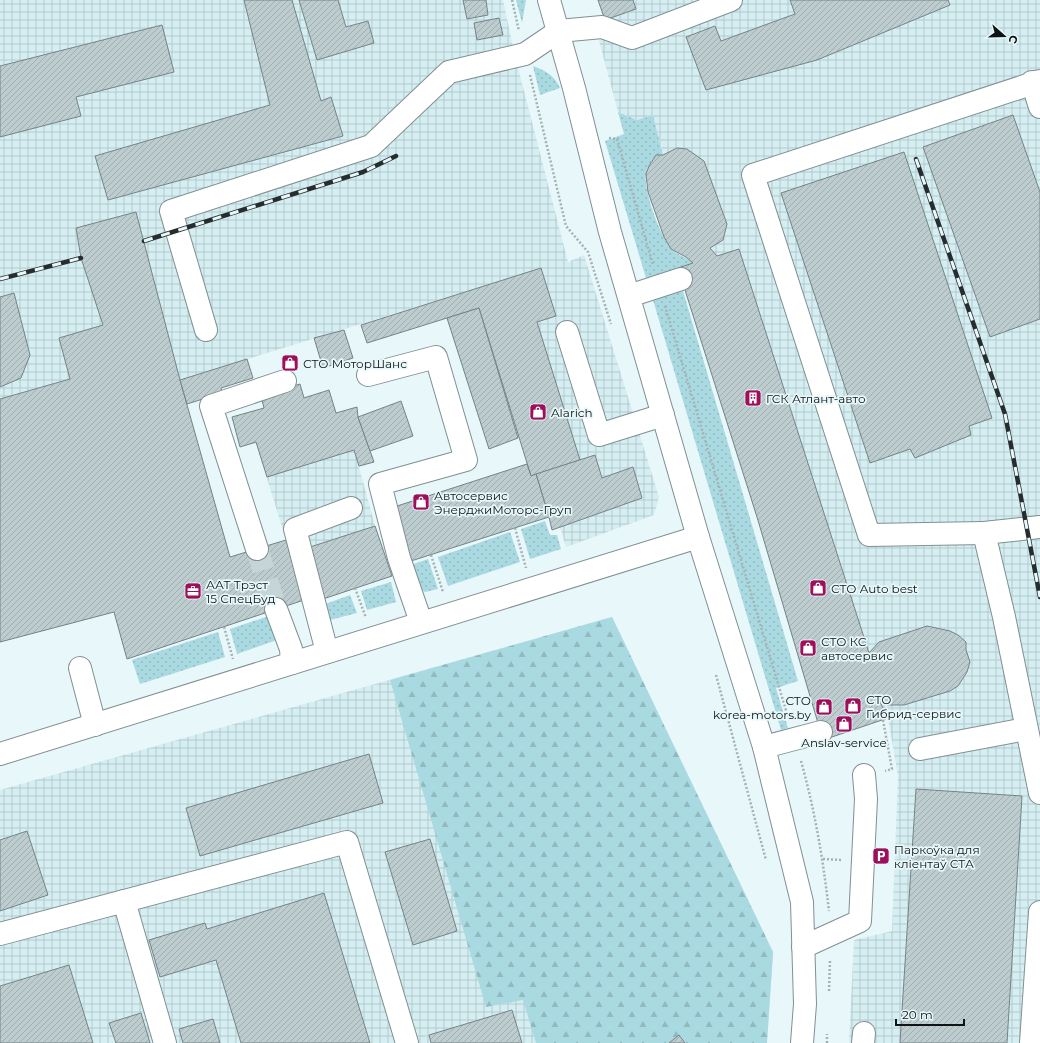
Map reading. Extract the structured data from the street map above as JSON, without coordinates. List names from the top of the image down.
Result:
{
  "places": {
    "shop": [
      "СТО МоторШанс",
      "Alarich",
      "Автосервис ЭнерджиМоторс-Груп",
      "СТО Auto best",
      "СТО КС автосервис",
      "СТО Гибрид-сервис",
      "СТО korea-motors.by",
      "Anslav-service"
    ],
    "building": ["ГСК Атлант-авто"],
    "office": ["ААТ Трэст 15 СпецБуд"],
    "parking": ["Паркоўка для кліентаў СТА"]
  },
  "scale_bar": "20 m",
  "north": "right"
}
